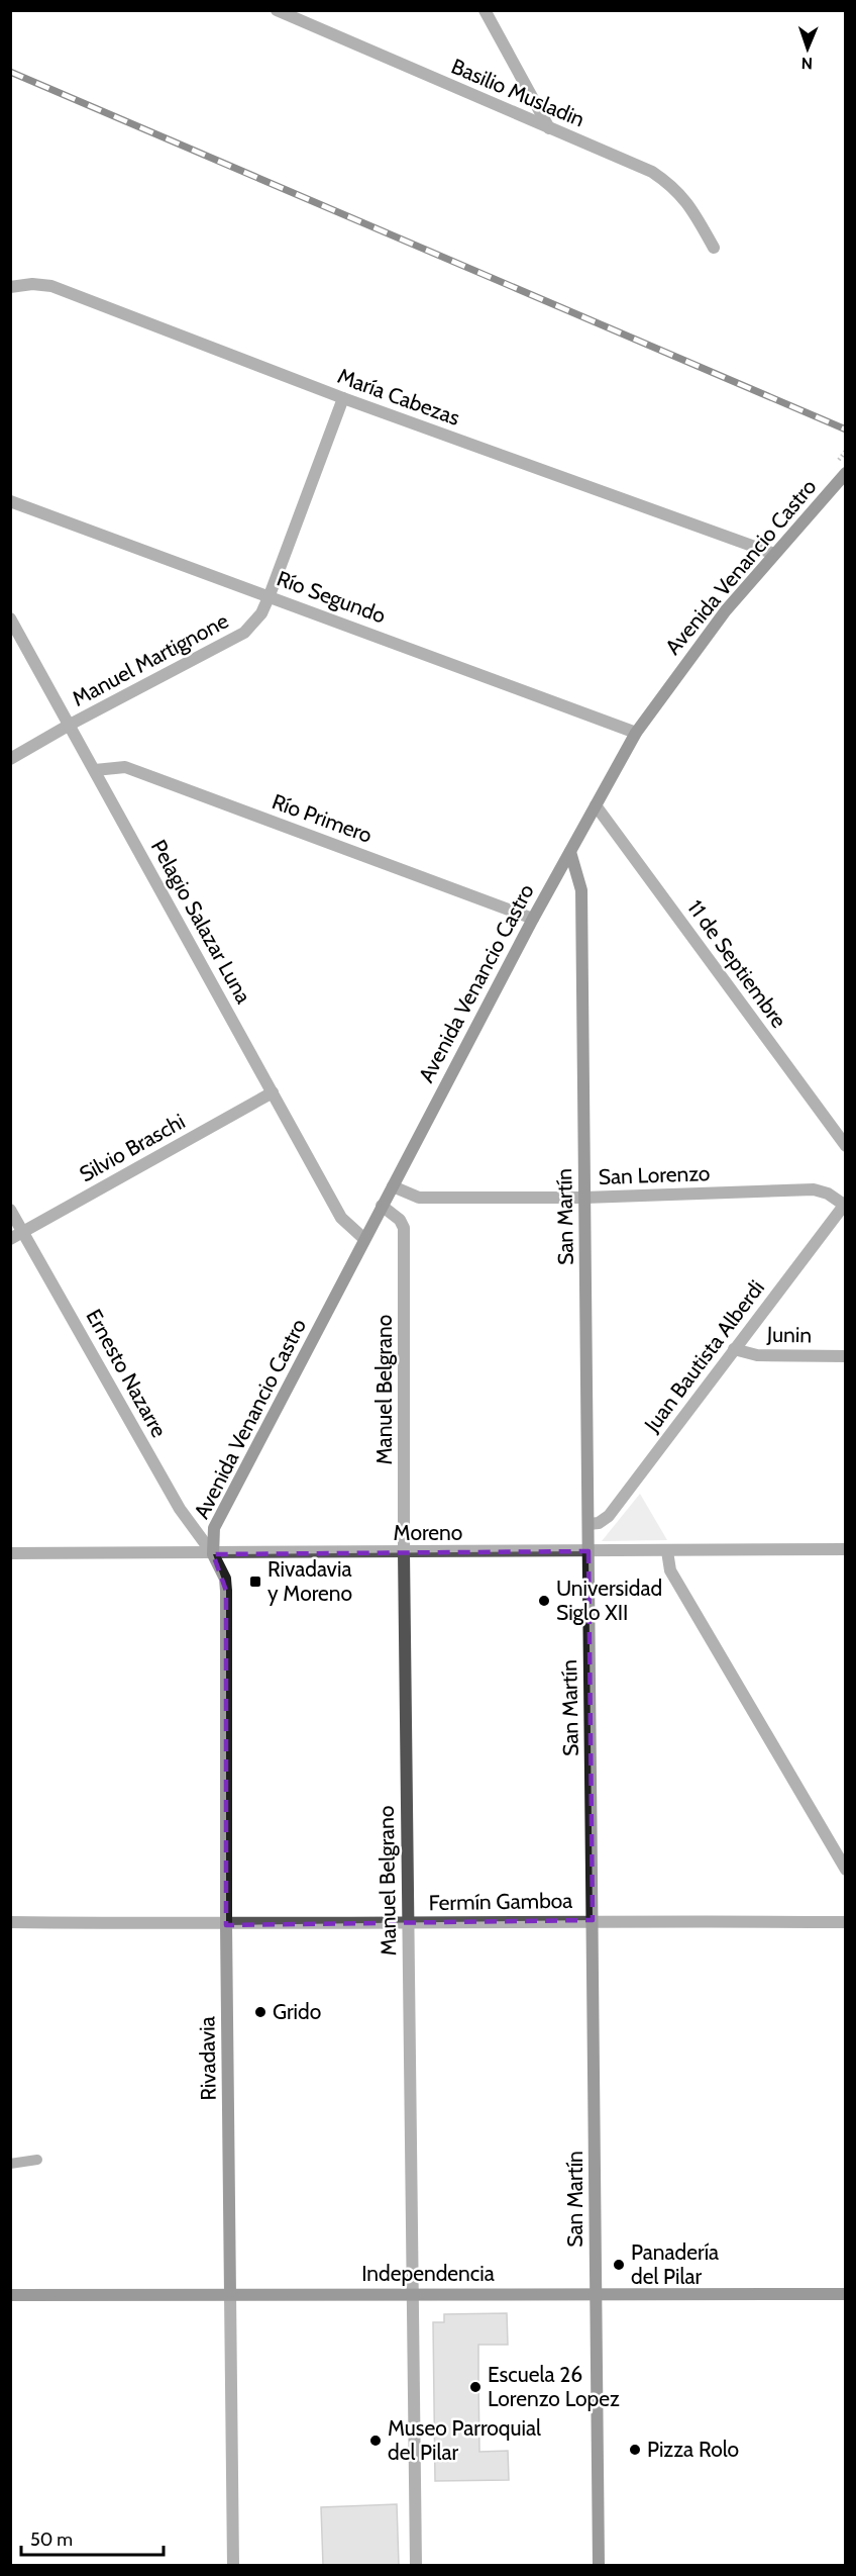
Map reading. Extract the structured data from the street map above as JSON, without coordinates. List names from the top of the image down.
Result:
{
  "streets": {
    "street": [
      "Basilio Musladin",
      "María Cabezas",
      "Avenida Venancio Castro",
      "Río Segundo",
      "Manuel Martignone",
      "Río Primero",
      "Pelagio Salazar Luna",
      "11 de Septiembre",
      "Silvio Braschi",
      "San Lorenzo",
      "San Martín",
      "Junin",
      "Juan Bautista Alberdi",
      "Ernesto Nazarre",
      "Manuel Belgrano",
      "Moreno",
      "Fermín Gamboa",
      "Rivadavia",
      "Independencia"
    ]
  },
  "crossings": [
    ["María Cabezas", "Avenida Venancio Castro"],
    ["María Cabezas", "Manuel Martignone"],
    ["Avenida Venancio Castro", "Río Segundo"],
    ["Avenida Venancio Castro", "Río Primero"],
    ["Avenida Venancio Castro", "Pelagio Salazar Luna"],
    ["Avenida Venancio Castro", "11 de Septiembre"],
    ["Avenida Venancio Castro", "San Lorenzo"],
    ["Avenida Venancio Castro", "San Martín"],
    ["Avenida Venancio Castro", "Ernesto Nazarre"],
    ["Avenida Venancio Castro", "Manuel Belgrano"],
    ["Avenida Venancio Castro", "Moreno"],
    ["Avenida Venancio Castro", "Rivadavia"],
    ["Río Segundo", "Manuel Martignone"],
    ["Manuel Martignone", "Pelagio Salazar Luna"],
    ["Río Primero", "Pelagio Salazar Luna"],
    ["Pelagio Salazar Luna", "Silvio Braschi"],
    ["Silvio Braschi", "Ernesto Nazarre"],
    ["San Lorenzo", "San Martín"],
    ["San Lorenzo", "Juan Bautista Alberdi"],
    ["San Martín", "Juan Bautista Alberdi"],
    ["San Martín", "Moreno"],
    ["San Martín", "Fermín Gamboa"],
    ["San Martín", "Independencia"],
    ["Junin", "Juan Bautista Alberdi"],
    ["Ernesto Nazarre", "Moreno"],
    ["Ernesto Nazarre", "Rivadavia"],
    ["Manuel Belgrano", "Moreno"],
    ["Manuel Belgrano", "Fermín Gamboa"],
    ["Manuel Belgrano", "Independencia"],
    ["Moreno", "Rivadavia"],
    ["Fermín Gamboa", "Rivadavia"],
    ["Rivadavia", "Independencia"]
  ],
  "places": {
    "transit": ["Rivadavia y Moreno"],
    "other": [
      "Universidad Siglo XII",
      "Grido",
      "Panadería del Pilar",
      "Escuela 26 Lorenzo Lopez",
      "Museo Parroquial del Pilar",
      "Pizza Rolo"
    ]
  },
  "scale_bar": "50 m",
  "north": "bottom"
}
